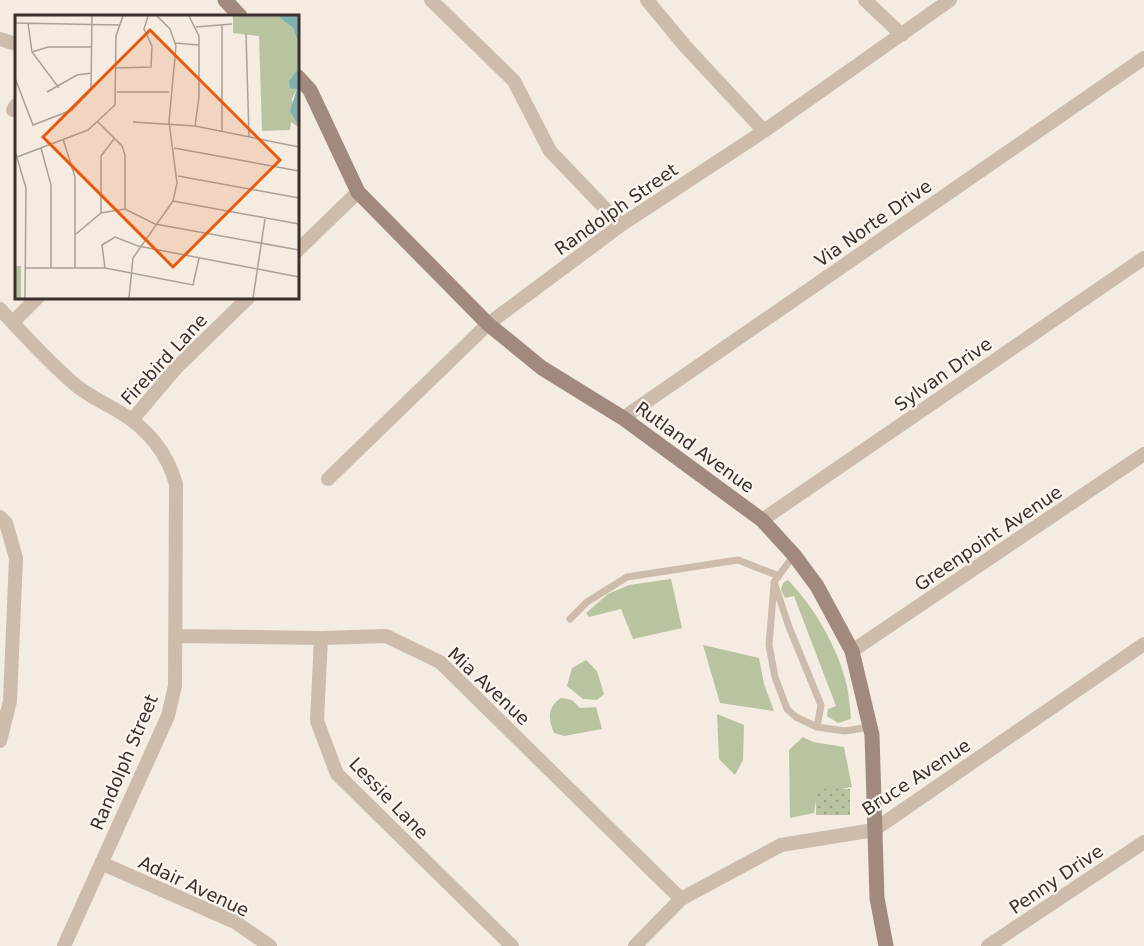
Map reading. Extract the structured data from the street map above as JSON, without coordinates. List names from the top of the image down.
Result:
{
  "streets": {
    "street": [
      "Randolph Street",
      "Via Norte Drive",
      "Firebird Lane",
      "Sylvan Drive",
      "Rutland Avenue",
      "Greenpoint Avenue",
      "Mia Avenue",
      "Bruce Avenue",
      "Lessie Lane",
      "Penny Drive",
      "Adair Avenue"
    ]
  },
  "crossings": [
    ["Randolph Street", "Firebird Lane"],
    ["Randolph Street", "Rutland Avenue"],
    ["Randolph Street", "Mia Avenue"],
    ["Randolph Street", "Adair Avenue"],
    ["Via Norte Drive", "Rutland Avenue"],
    ["Sylvan Drive", "Rutland Avenue"],
    ["Rutland Avenue", "Greenpoint Avenue"],
    ["Rutland Avenue", "Bruce Avenue"],
    ["Mia Avenue", "Bruce Avenue"],
    ["Mia Avenue", "Lessie Lane"]
  ]
}
